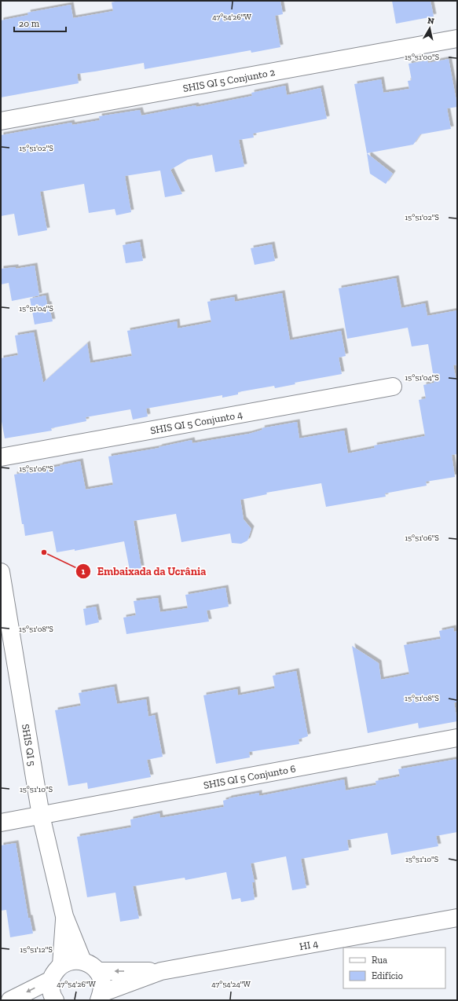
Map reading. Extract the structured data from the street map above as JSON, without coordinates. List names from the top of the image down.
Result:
{
  "streets": {
    "street": [
      "SHIS QI 5 Conjunto 2",
      "SHIS QI 5 Conjunto 4",
      "SHIS QI 5",
      "SHIS QI 5 Conjunto 6",
      "HI 4"
    ]
  },
  "crossings": [
    ["SHIS QI 5", "SHIS QI 5 Conjunto 6"]
  ],
  "places": ["Embaixada da Ucrânia"],
  "legend": ["Rua", "Edifício"],
  "scale_bar": "20 m",
  "north": "top",
  "coordinates": [
    "47°54'26\"W",
    "15°51'00\"S",
    "15°51'02\"S",
    "15°51'04\"S",
    "15°51'06\"S",
    "15°51'08\"S",
    "15°51'10\"S",
    "15°51'12\"S",
    "47°54'24\"W"
  ]
}
